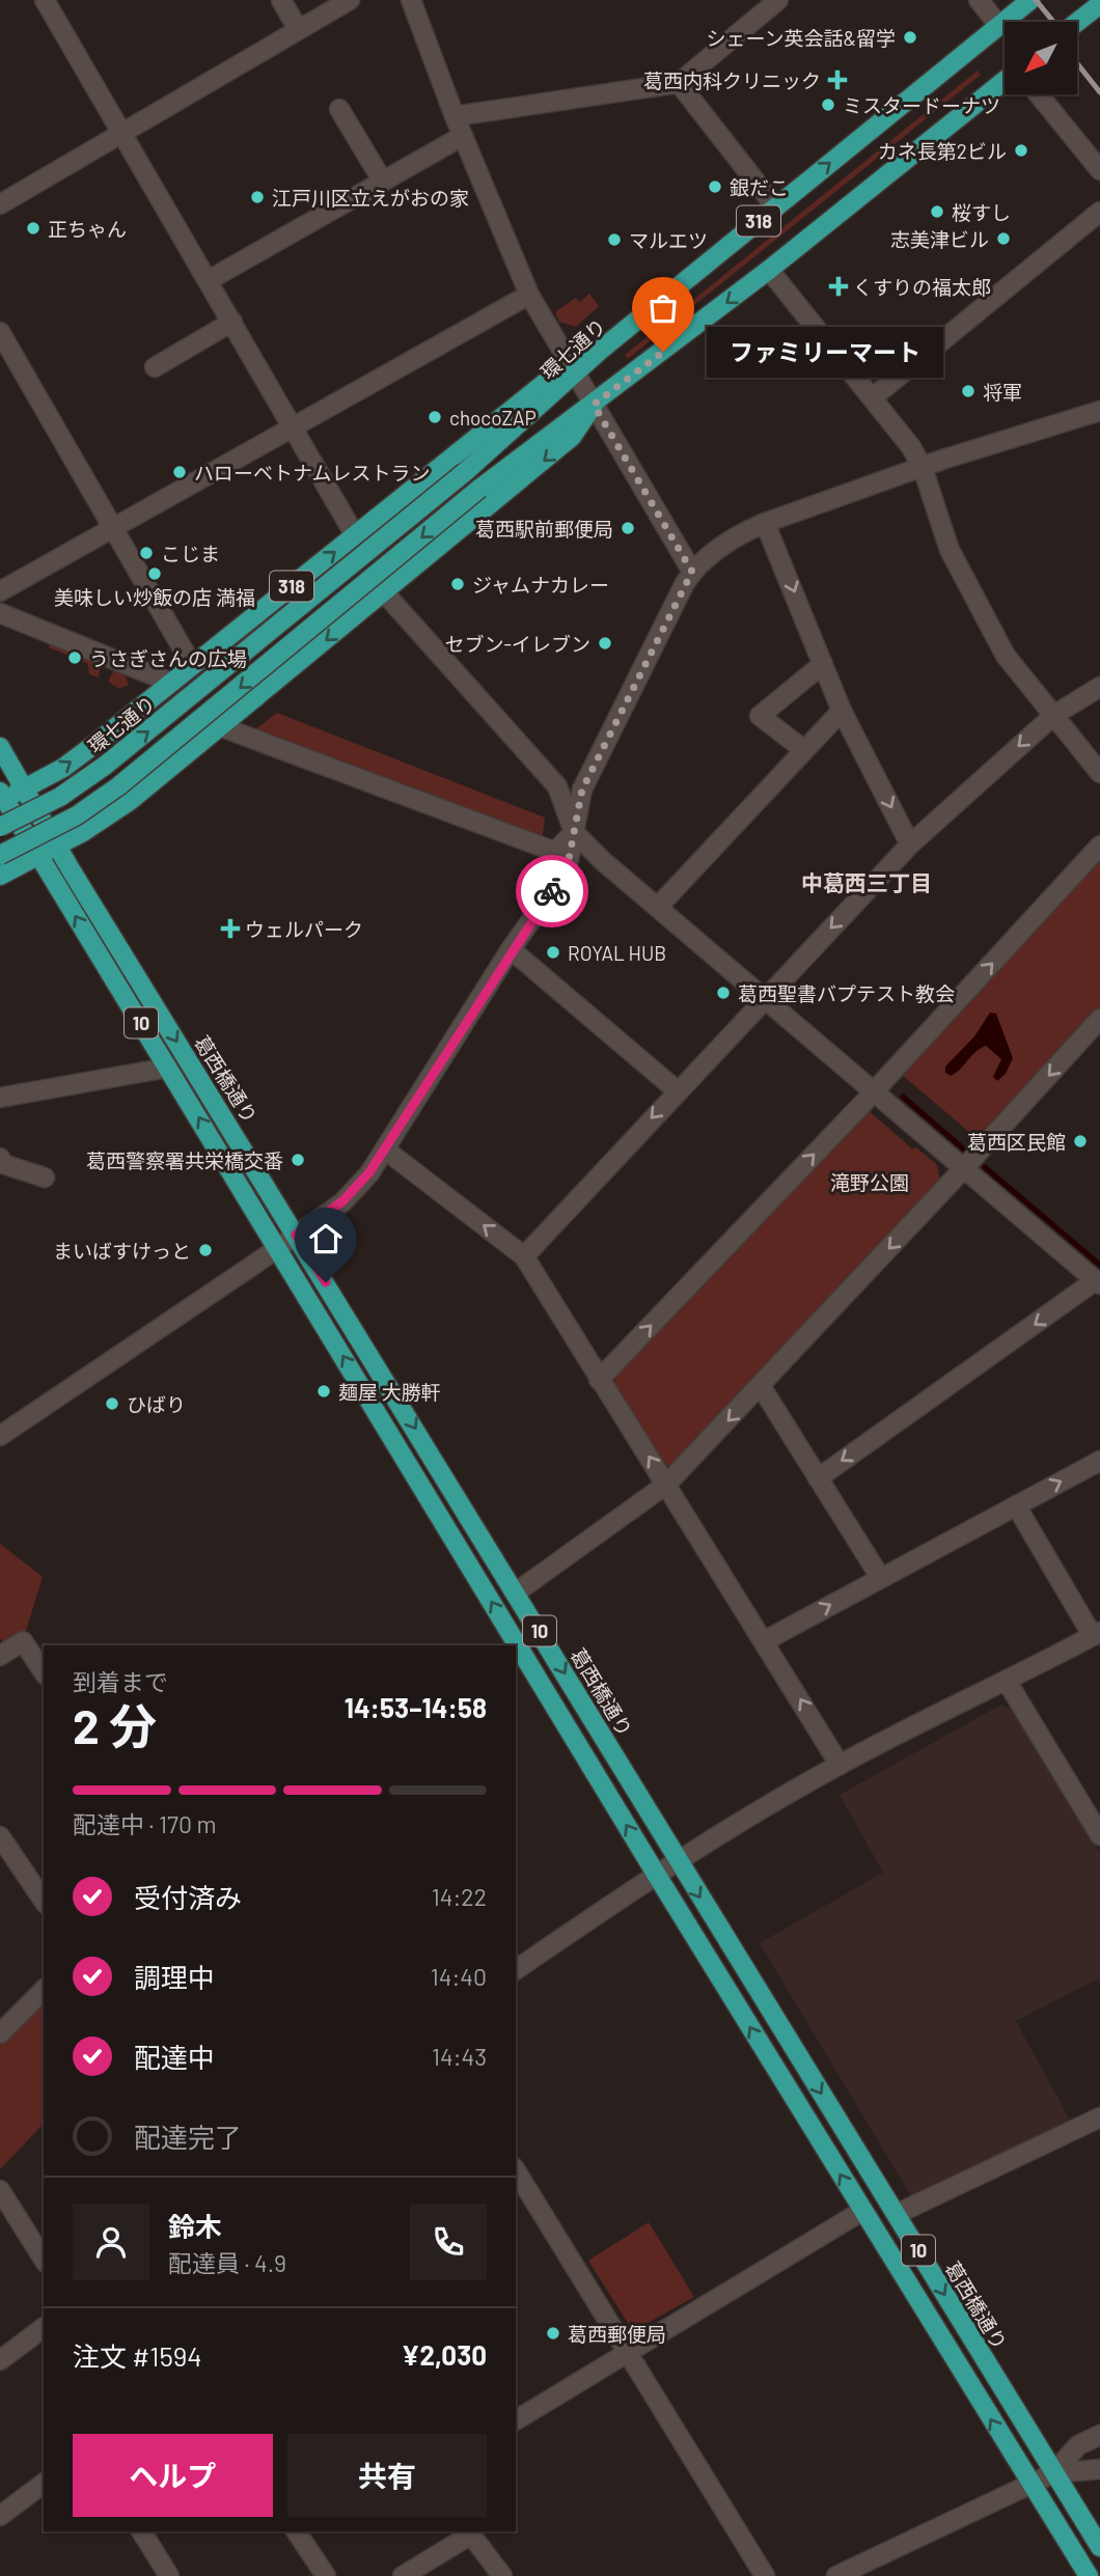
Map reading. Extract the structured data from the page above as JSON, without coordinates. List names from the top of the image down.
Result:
{
  "streets": {
    "main road": [
      "318",
      "環七通り",
      "10",
      "葛西橋通り"
    ]
  },
  "crossings": [
    ["318", "環七通り"],
    ["318", "10"],
    ["318", "葛西橋通り"]
  ],
  "districts": ["中葛西三丁目"],
  "parks": ["滝野公園"],
  "places": {
    "other": [
      "シェーン英会話&留学",
      "ミスタードーナツ",
      "カネ長第2ビル",
      "銀だこ",
      "江戸川区立えがおの家",
      "桜すし",
      "正ちゃん",
      "志美津ビル",
      "マルエツ",
      "ファミリーマート",
      "将軍",
      "chocoZAP",
      "ハローベトナムレストラン",
      "葛西駅前郵便局",
      "こじま",
      "美味しい炒飯の店 満福",
      "ジャムナカレー",
      "セブン-イレブン",
      "うさぎさんの広場",
      "ROYAL HUB",
      "葛西聖書バプテスト教会",
      "葛西区民館",
      "葛西警察署共栄橋交番",
      "まいばすけっと",
      "麺屋 大勝軒",
      "ひばり",
      "葛西郵便局"
    ],
    "health": ["葛西内科クリニック", "くすりの福太郎", "ウェルパーク"]
  },
  "north": "bottom left",
  "page": {
    "bubble": "ファミリーマート",
    "heading": ["2 分", "到着まで", "14:53–14:58"],
    "panel": [
      "鈴木",
      "配達員 · 4.9",
      "注文 #1594",
      "¥2,030"
    ],
    "bar": "配達中 · 170 m",
    "list": [
      ["受付済み", "14:22"],
      ["調理中", "14:40"],
      ["配達中", "14:43"],
      "配達完了"
    ],
    "buttons": ["ヘルプ", "共有"]
  }
}
